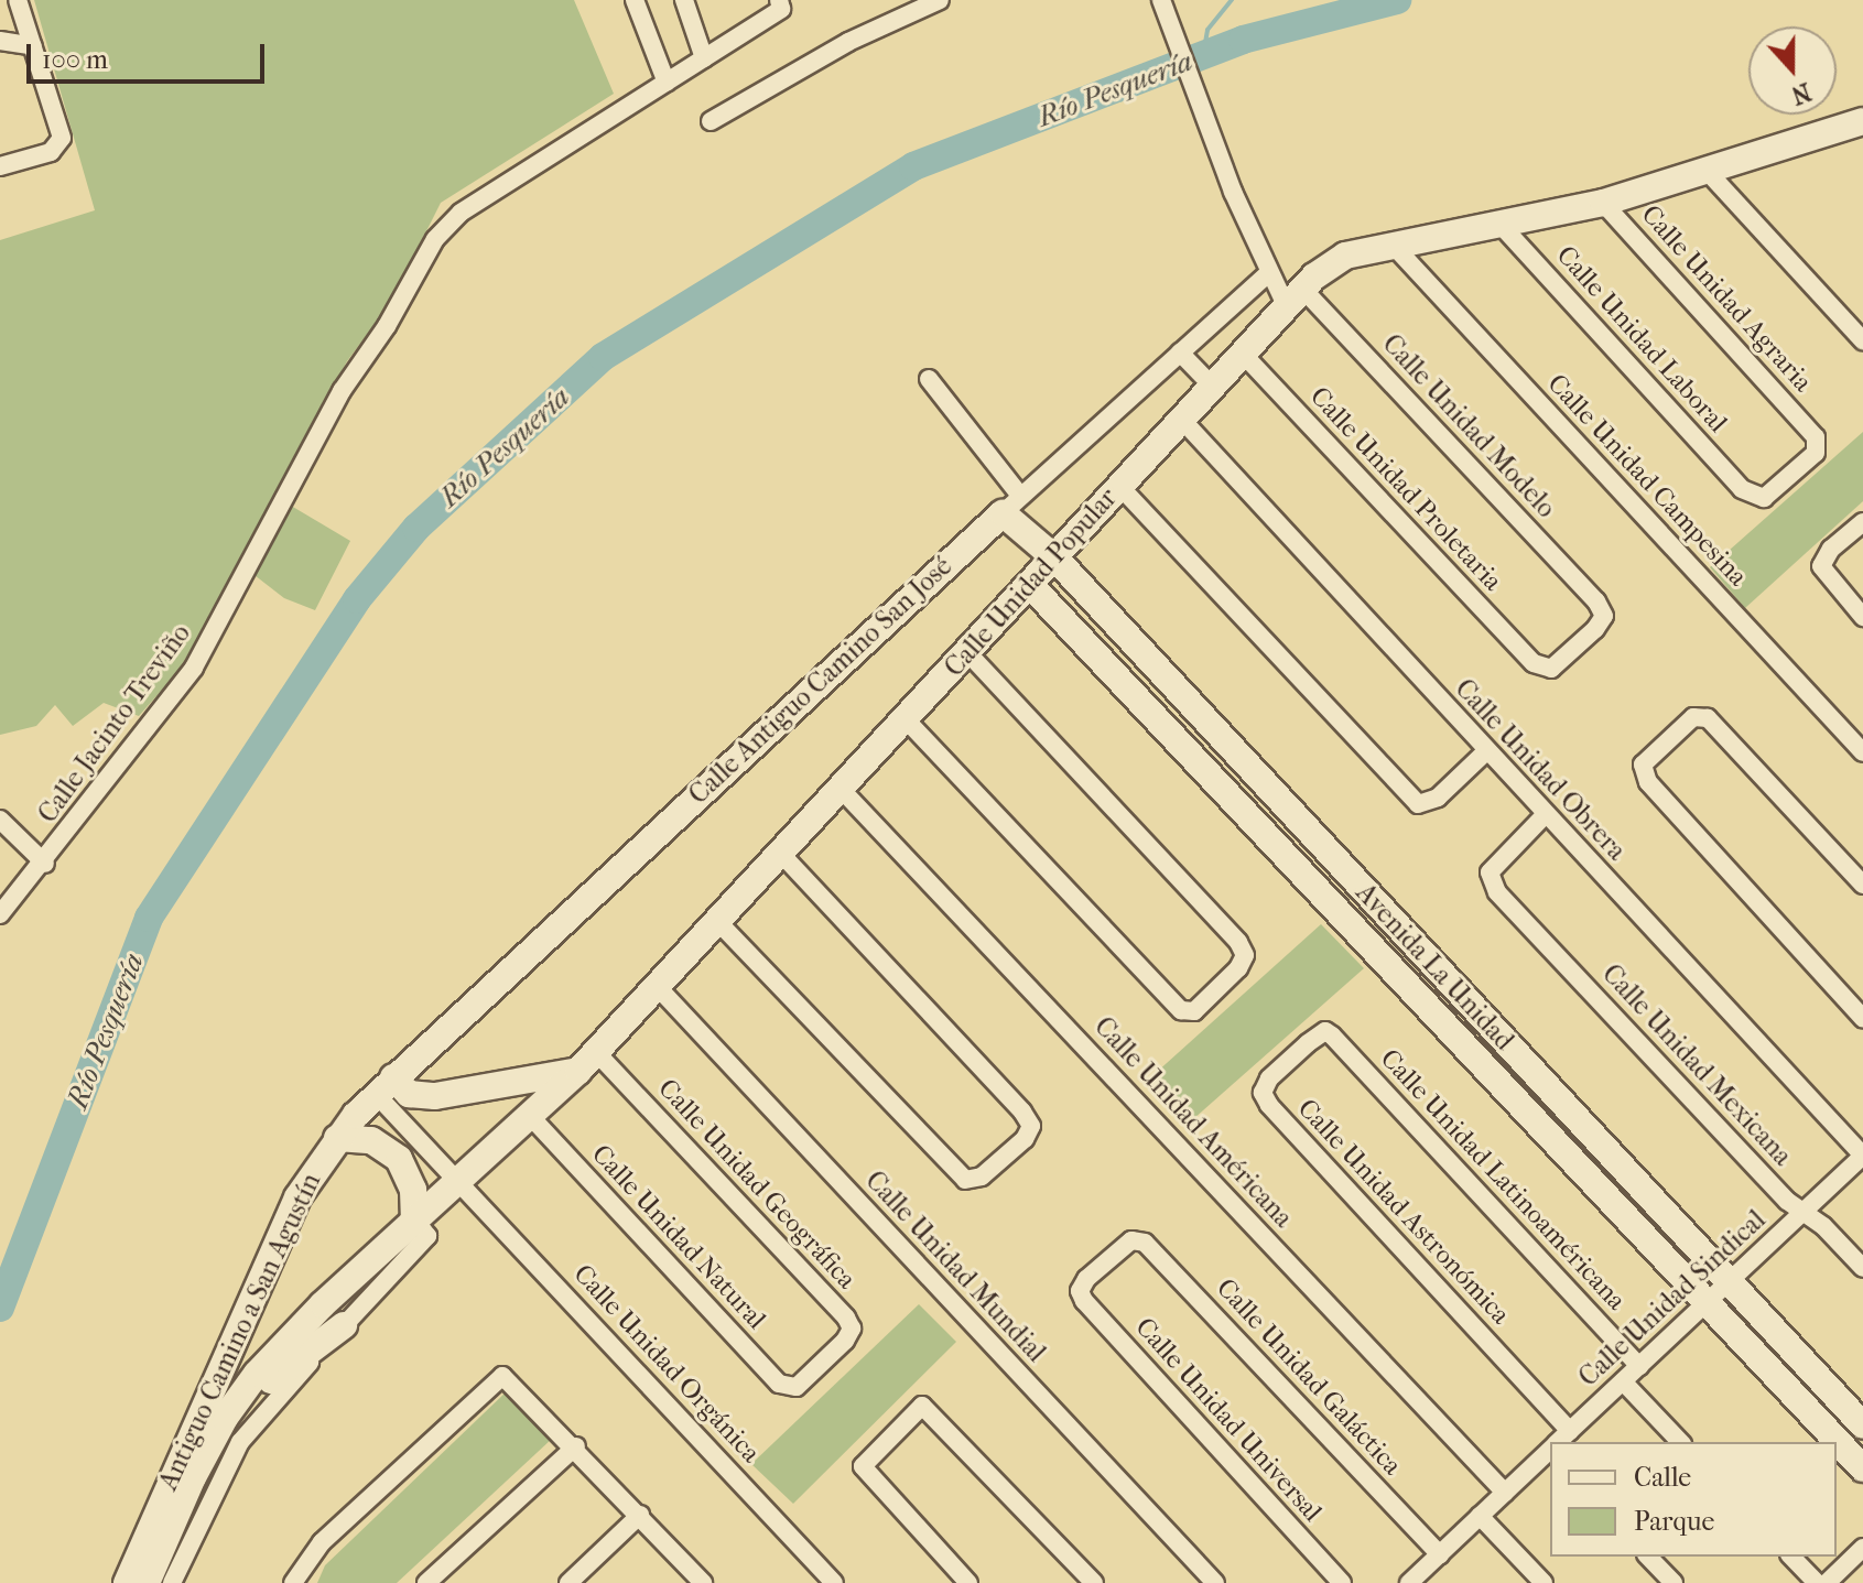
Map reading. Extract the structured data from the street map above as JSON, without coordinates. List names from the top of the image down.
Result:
{
  "streets": {
    "street": [
      "Calle Unidad Agraria",
      "Calle Unidad Laboral",
      "Calle Unidad Modelo",
      "Calle Unidad Campesina",
      "Calle Unidad Proletaria",
      "Calle Unidad Popular",
      "Calle Antiguo Camino San José",
      "Calle Jacinto Treviño",
      "Calle Unidad Obrera",
      "Avenida La Unidad",
      "Calle Unidad Mexicana",
      "Calle Unidad Américana",
      "Calle Unidad Latinoaméricana",
      "Calle Unidad Geográfica",
      "Calle Unidad Astronómica",
      "Calle Unidad Natural",
      "Calle Unidad Mundial",
      "Calle Unidad Sindical",
      "Antiguo Camino a San Agustín",
      "Calle Unidad Orgánica",
      "Calle Unidad Galáctica",
      "Calle Unidad Universal"
    ]
  },
  "crossings": [
    ["Calle Unidad Agraria", "Calle Unidad Laboral"],
    ["Calle Unidad Agraria", "Calle Unidad Popular"],
    ["Calle Unidad Laboral", "Calle Unidad Popular"],
    ["Calle Unidad Modelo", "Calle Unidad Proletaria"],
    ["Calle Unidad Modelo", "Calle Unidad Popular"],
    ["Calle Unidad Modelo", "Calle Antiguo Camino San José"],
    ["Calle Unidad Campesina", "Calle Unidad Popular"],
    ["Calle Unidad Proletaria", "Calle Unidad Popular"],
    ["Calle Unidad Popular", "Calle Unidad Obrera"],
    ["Calle Unidad Popular", "Avenida La Unidad"],
    ["Calle Unidad Popular", "Calle Unidad Américana"],
    ["Calle Unidad Popular", "Calle Unidad Geográfica"],
    ["Calle Unidad Popular", "Calle Unidad Natural"],
    ["Calle Unidad Popular", "Calle Unidad Mundial"],
    ["Calle Unidad Popular", "Antiguo Camino a San Agustín"],
    ["Calle Unidad Popular", "Calle Unidad Orgánica"],
    ["Calle Antiguo Camino San José", "Avenida La Unidad"],
    ["Calle Antiguo Camino San José", "Antiguo Camino a San Agustín"],
    ["Calle Antiguo Camino San José", "Calle Unidad Orgánica"],
    ["Calle Unidad Obrera", "Calle Unidad Mexicana"],
    ["Calle Unidad Obrera", "Calle Unidad Sindical"],
    ["Avenida La Unidad", "Calle Unidad Sindical"],
    ["Calle Unidad Mexicana", "Calle Unidad Sindical"],
    ["Calle Unidad Américana", "Calle Unidad Sindical"],
    ["Calle Unidad Latinoaméricana", "Calle Unidad Astronómica"],
    ["Calle Unidad Latinoaméricana", "Calle Unidad Sindical"],
    ["Calle Unidad Geográfica", "Calle Unidad Natural"],
    ["Calle Unidad Sindical", "Calle Unidad Galáctica"],
    ["Antiguo Camino a San Agustín", "Calle Unidad Orgánica"],
    ["Calle Unidad Galáctica", "Calle Unidad Universal"]
  ],
  "water": ["Río Pesquería"],
  "legend": ["Calle", "Parque"],
  "scale_bar": "100 m",
  "north": "bottom"
}
